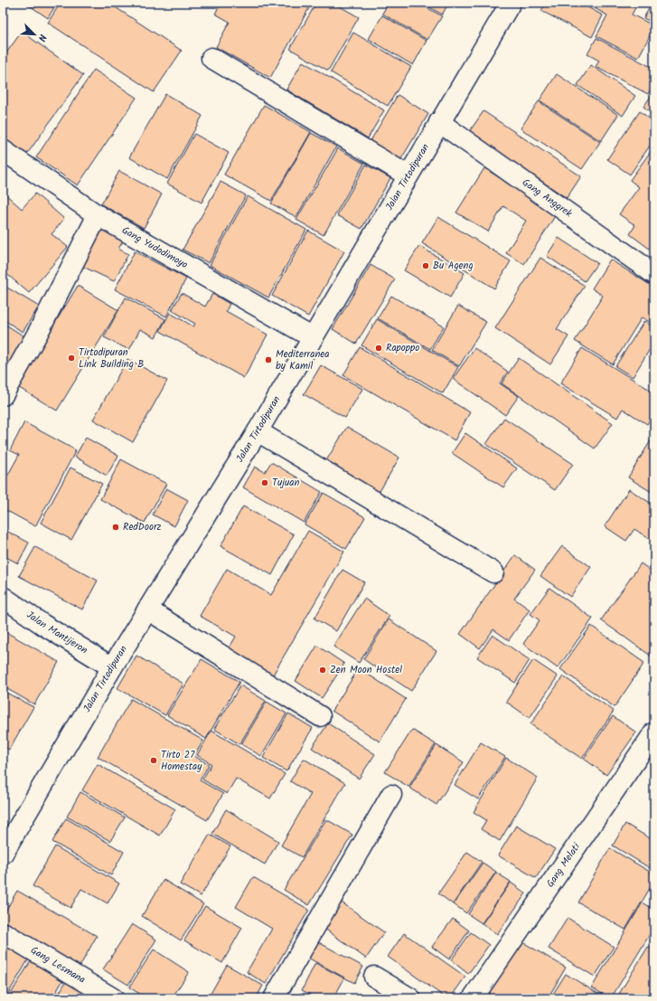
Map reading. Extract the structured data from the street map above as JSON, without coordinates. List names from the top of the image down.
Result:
{
  "streets": {
    "street": [
      "Jalan Tirtodipuran",
      "Gang Anggrek",
      "Gang Yudodimoyo",
      "Jalan Mantijeron",
      "Gang Melati",
      "Gang Lesmana"
    ]
  },
  "crossings": [
    ["Jalan Tirtodipuran", "Gang Anggrek"],
    ["Jalan Tirtodipuran", "Gang Yudodimoyo"],
    ["Jalan Tirtodipuran", "Jalan Mantijeron"]
  ],
  "places": [
    "Bu Ageng",
    "Rapoppo",
    "Tirtodipuran Link Building B",
    "Mediterranea by Kamil",
    "Tujuan",
    "RedDoorz",
    "Zen Moon Hostel",
    "Tirto 27 Homestay"
  ],
  "north": "bottom right"
}
